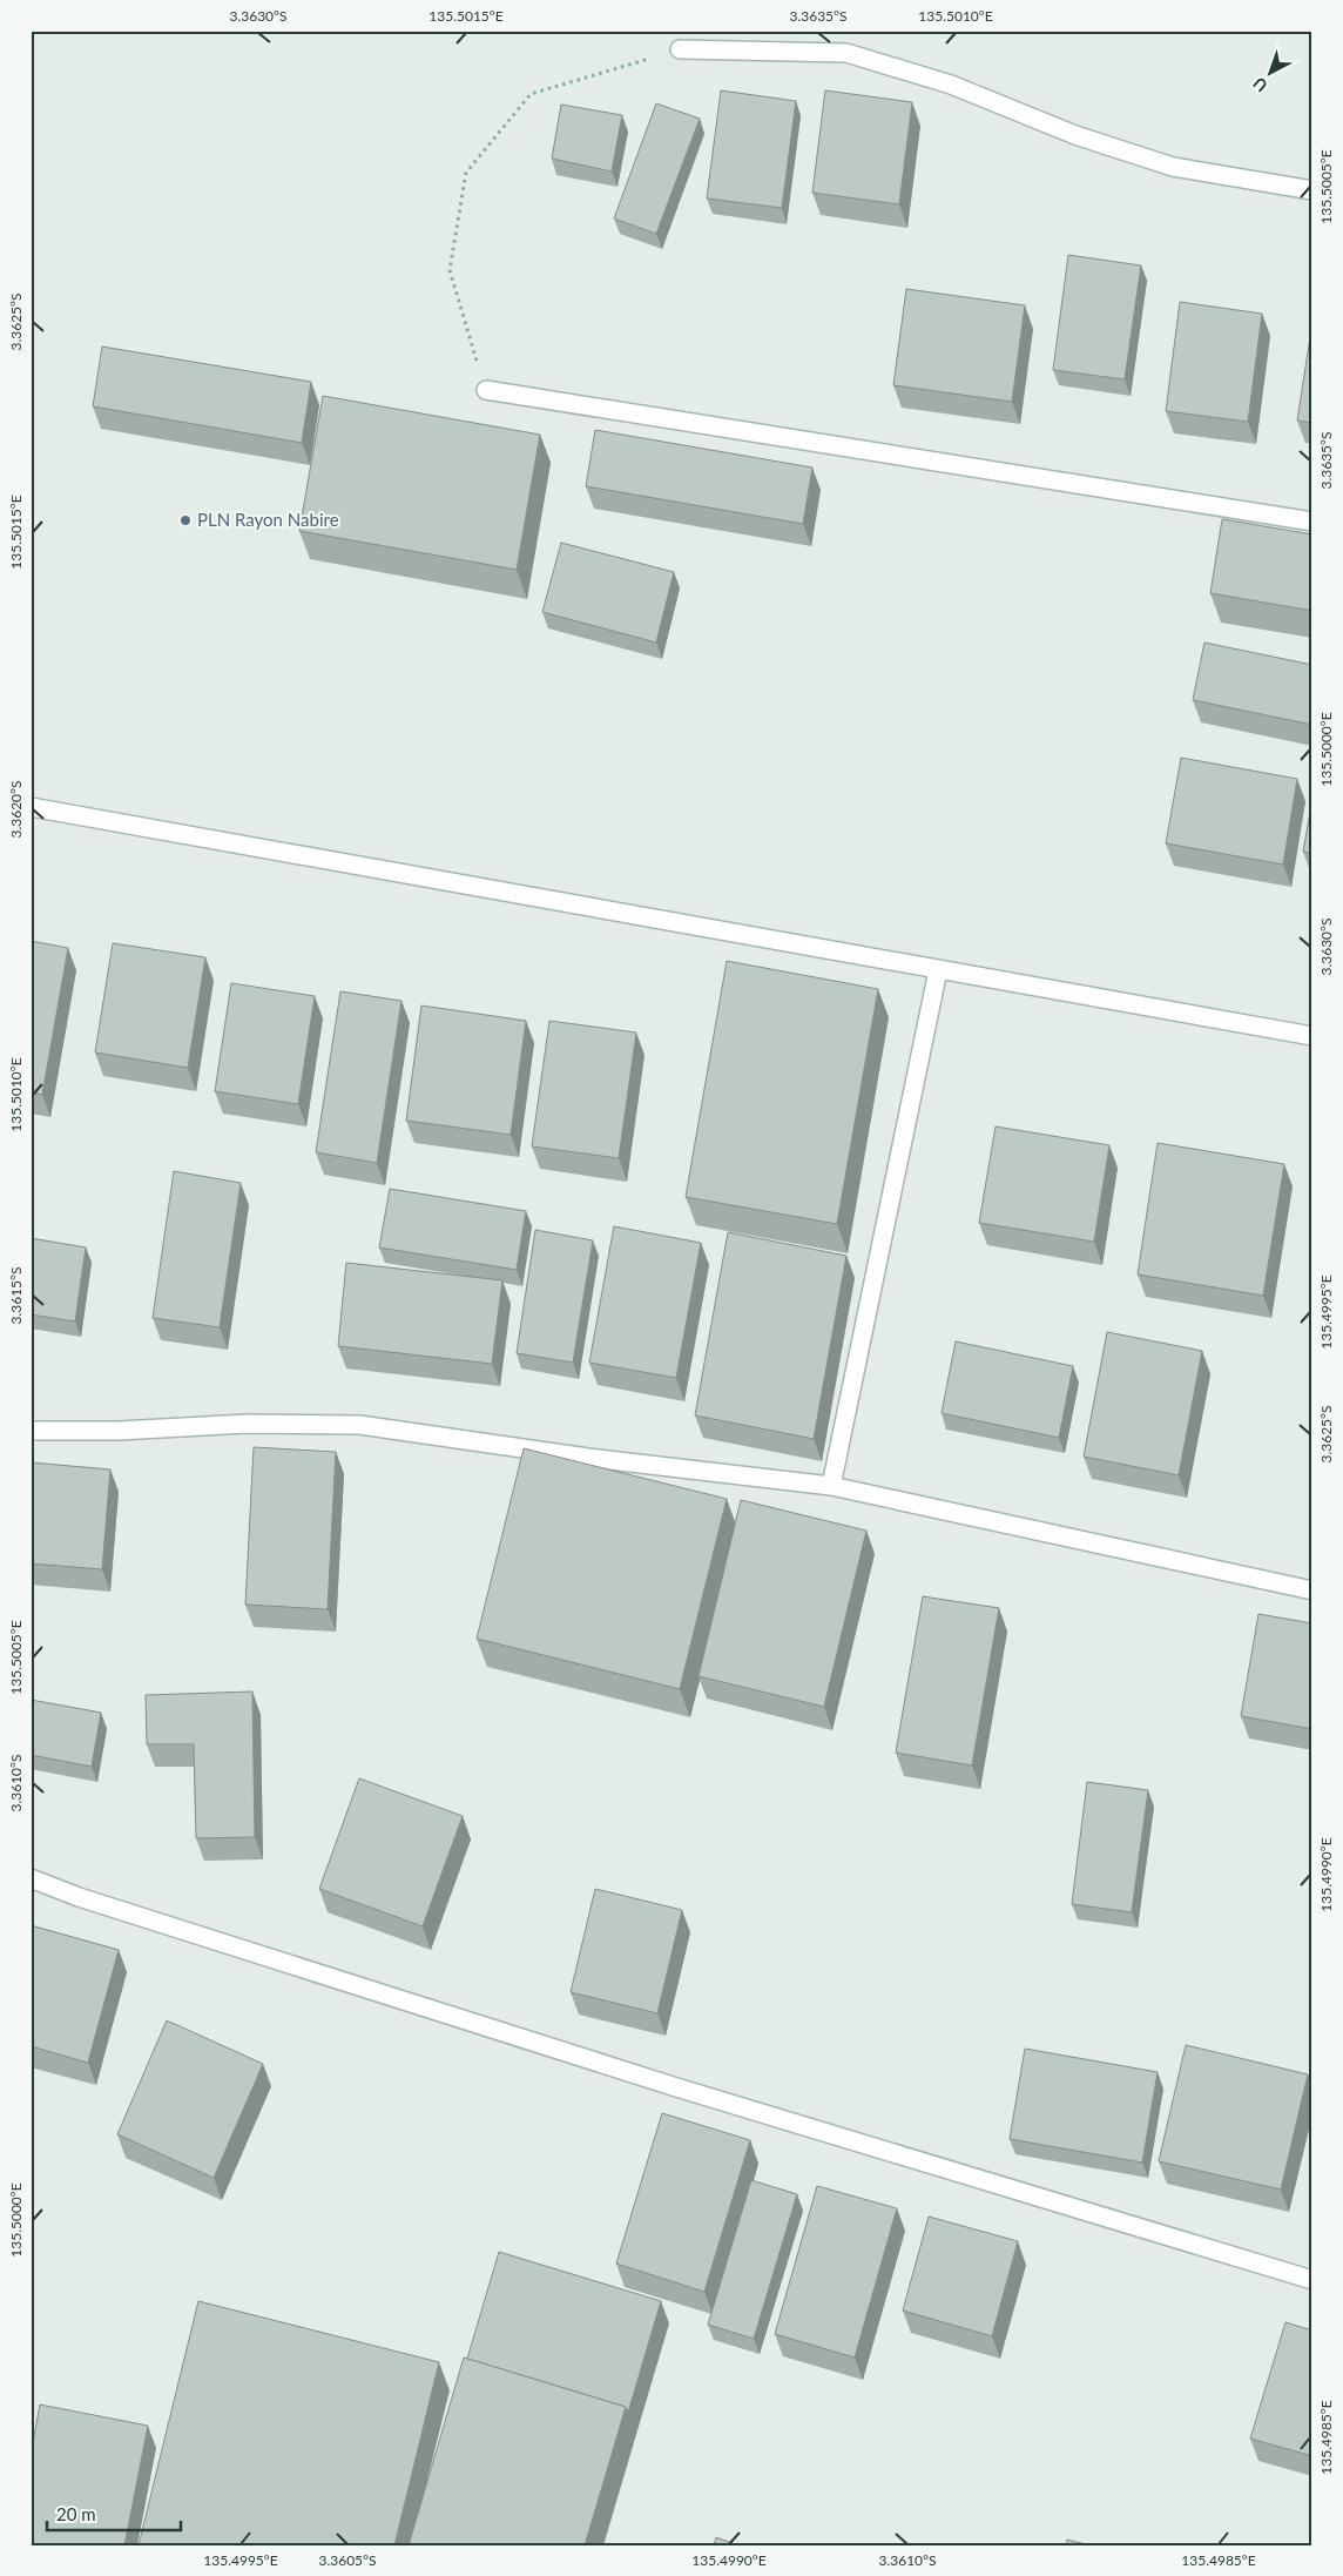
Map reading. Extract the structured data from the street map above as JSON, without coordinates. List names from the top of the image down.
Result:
{
  "places": ["PLN Rayon Nabire"],
  "scale_bar": "20 m",
  "north": "bottom left",
  "coordinates": [
    "3.3630°S",
    "135.5015°E",
    "3.3635°S",
    "135.5010°E",
    "135.5005°E",
    "3.3625°S",
    "135.5000°E",
    "3.3620°S",
    "3.3615°S",
    "135.4995°E",
    "3.3610°S",
    "135.4990°E",
    "135.4985°E",
    "3.3605°S"
  ]
}
